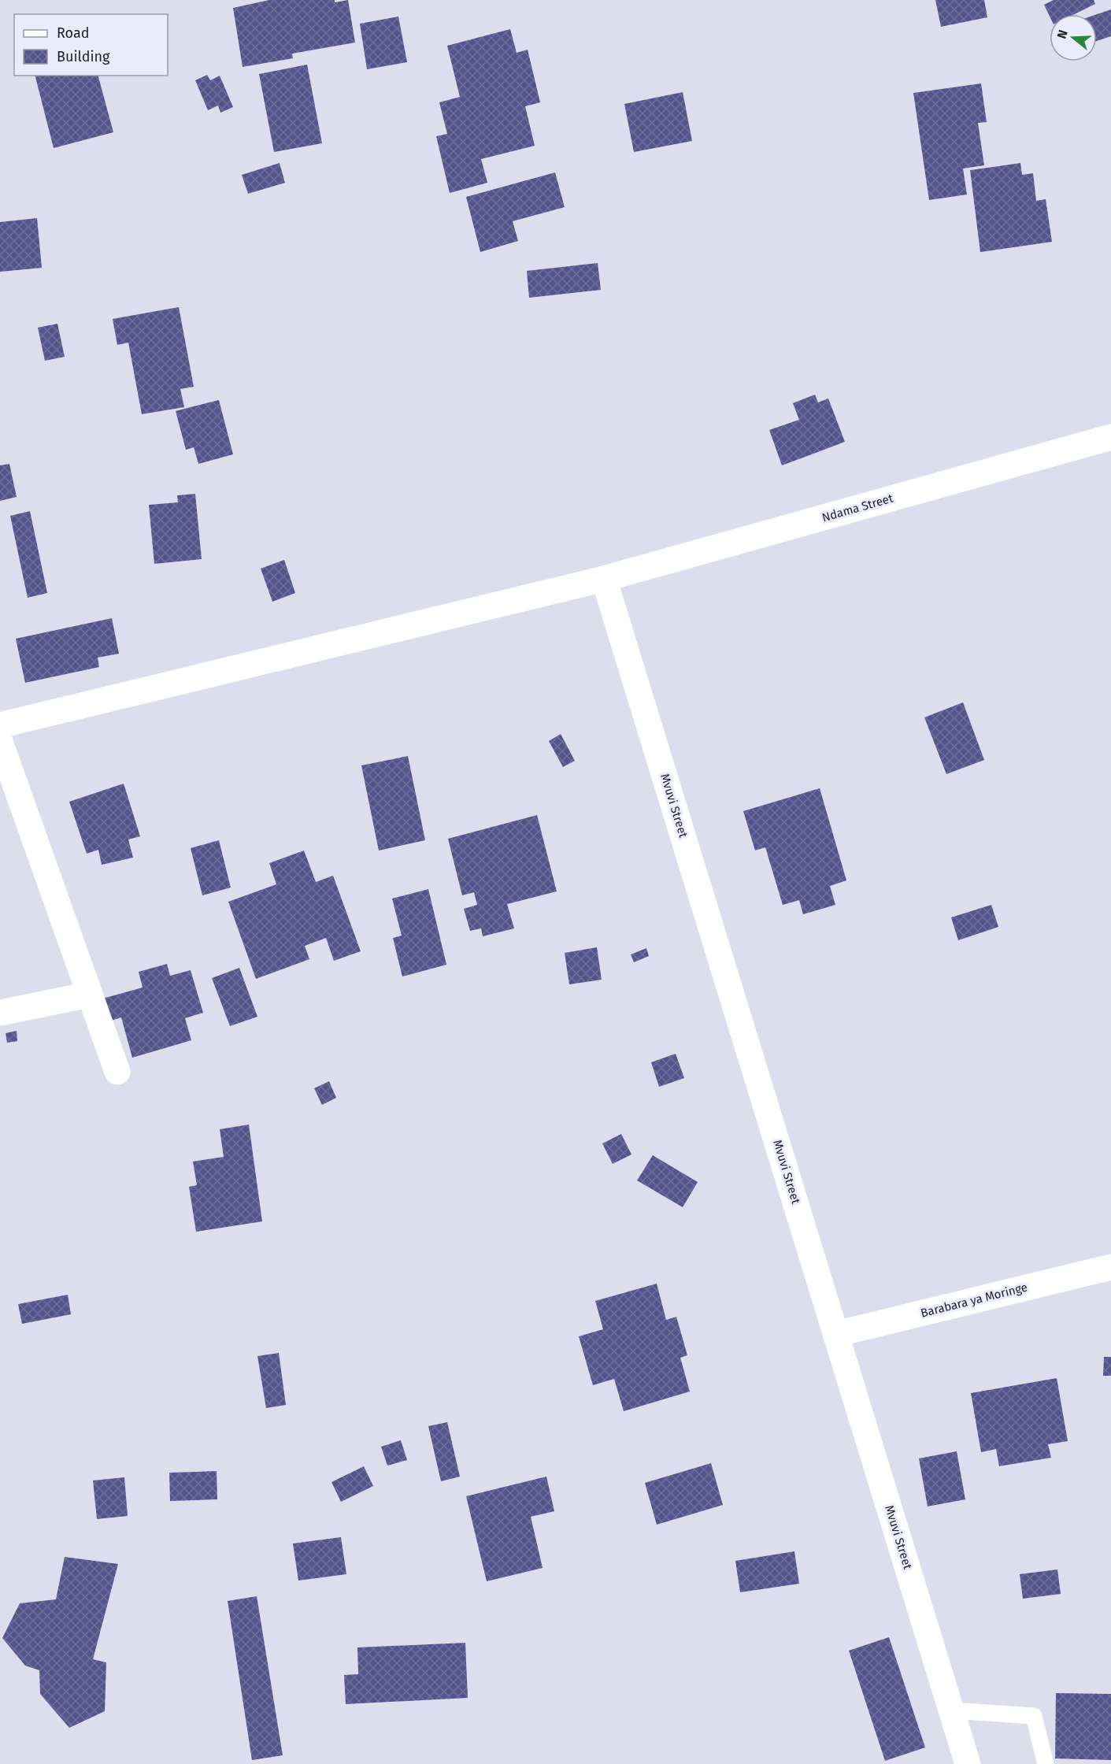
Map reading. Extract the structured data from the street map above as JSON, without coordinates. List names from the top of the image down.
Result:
{
  "streets": {
    "street": ["Ndama Street", "Mvuvi Street", "Barabara ya Moringe"]
  },
  "crossings": [
    ["Ndama Street", "Mvuvi Street"],
    ["Mvuvi Street", "Barabara ya Moringe"]
  ],
  "legend": ["Road", "Building"],
  "north": "left"
}
